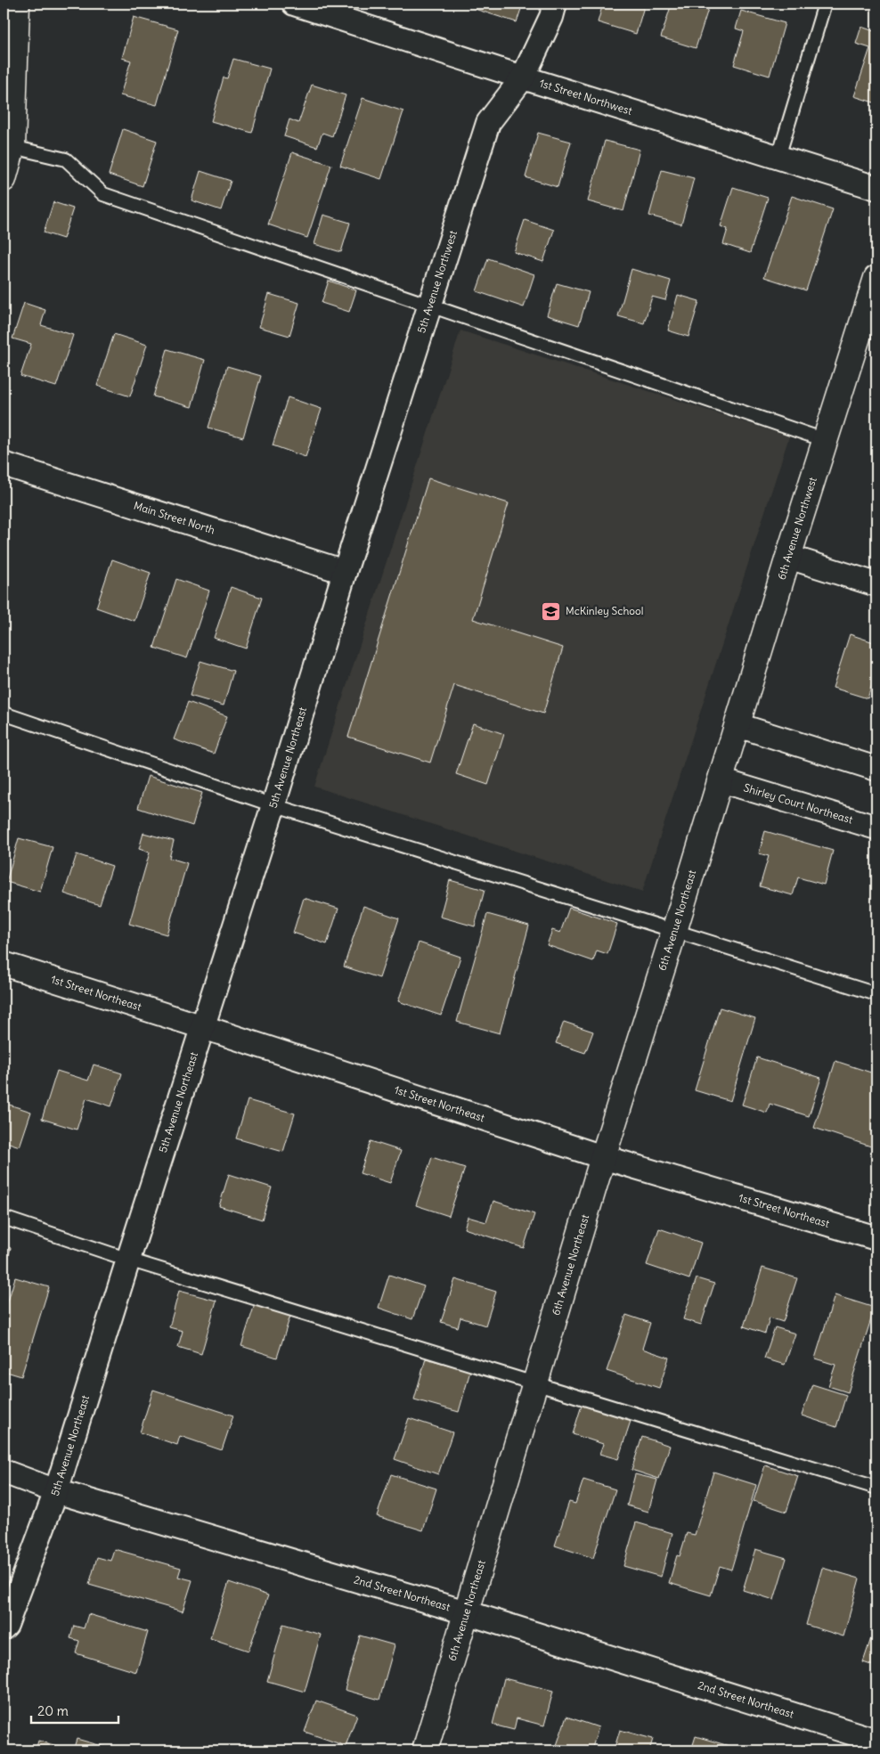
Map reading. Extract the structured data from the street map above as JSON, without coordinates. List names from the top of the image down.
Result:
{
  "streets": {
    "street": [
      "1st Street Northwest",
      "5th Avenue Northwest",
      "Main Street North",
      "6th Avenue Northwest",
      "5th Avenue Northeast",
      "Shirley Court Northeast",
      "6th Avenue Northeast",
      "1st Street Northeast",
      "2nd Street Northeast"
    ]
  },
  "crossings": [
    ["1st Street Northwest", "5th Avenue Northwest"],
    ["5th Avenue Northwest", "Main Street North"],
    ["5th Avenue Northwest", "5th Avenue Northeast"],
    ["Main Street North", "5th Avenue Northeast"],
    ["6th Avenue Northwest", "Shirley Court Northeast"],
    ["6th Avenue Northwest", "6th Avenue Northeast"],
    ["5th Avenue Northeast", "1st Street Northeast"],
    ["5th Avenue Northeast", "2nd Street Northeast"],
    ["Shirley Court Northeast", "6th Avenue Northeast"],
    ["6th Avenue Northeast", "1st Street Northeast"],
    ["6th Avenue Northeast", "2nd Street Northeast"]
  ],
  "places": {
    "school or university": ["McKinley School"]
  },
  "scale_bar": "20 m"
}
